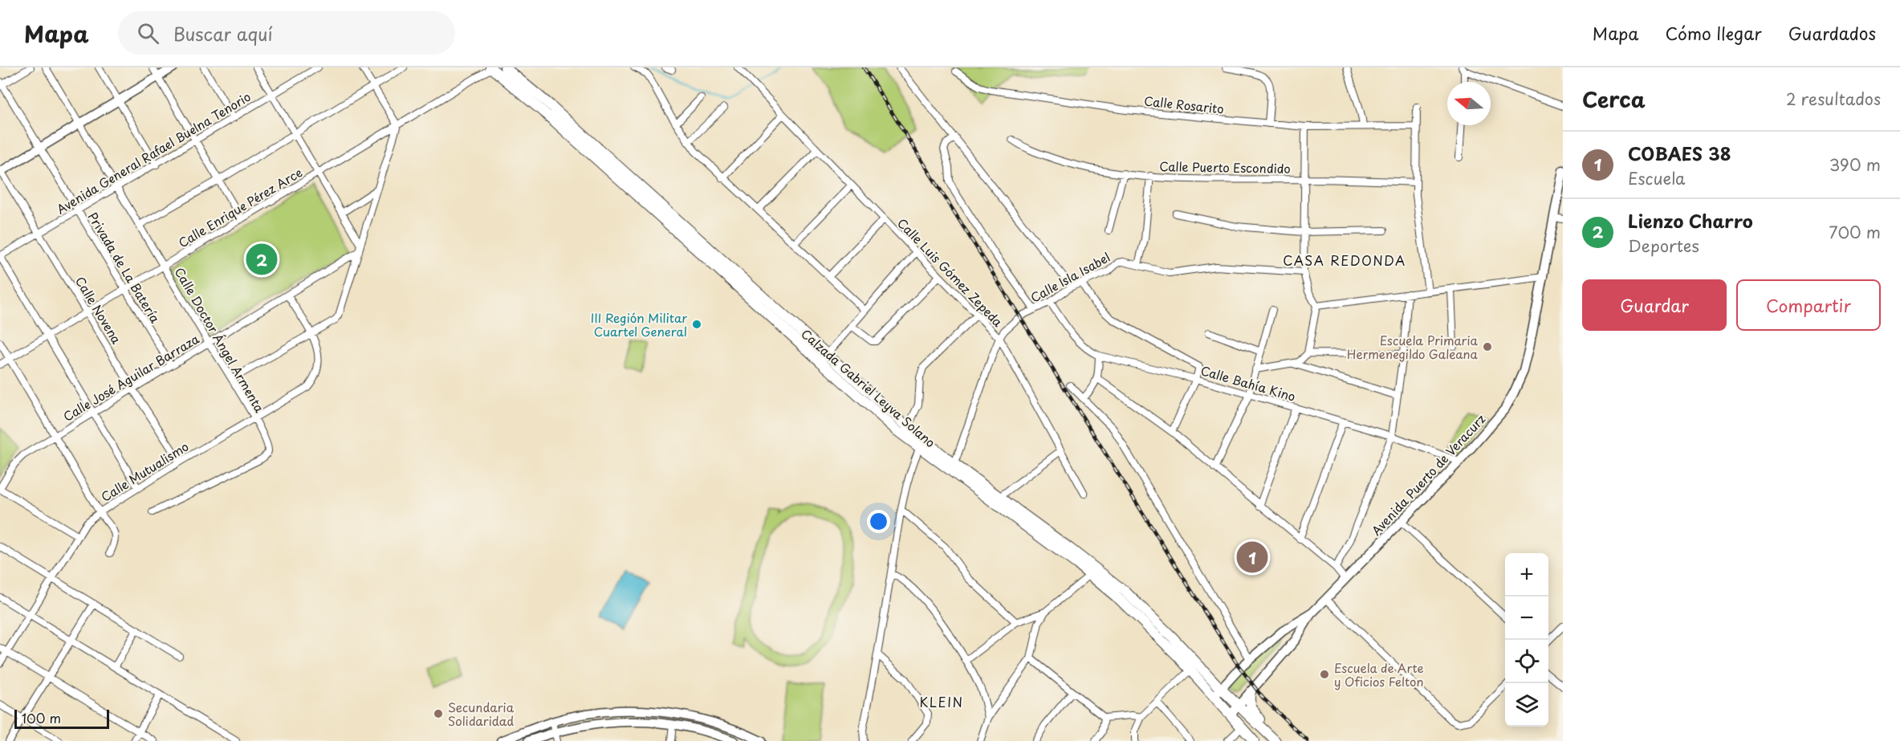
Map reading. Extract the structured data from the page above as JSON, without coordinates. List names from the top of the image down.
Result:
{
  "streets": {
    "main road": ["Calzada Gabriel Leyva Solano"],
    "street": [
      "Calle Rosarito",
      "Avenida General Rafael Buelna Tenorio",
      "Calle Puerto Escondido",
      "Calle Enrique Pérez Arce",
      "Privada de La Batería",
      "Calle Luis Gómez Zepeda",
      "Calle Isla Isabel",
      "Calle Novena",
      "Calle Doctor Ángel Armenta",
      "Calle José Aguilar Barraza",
      "Calle Bahía Kino",
      "Calle Mutualismo",
      "Avenida Puerto de Veracurz"
    ]
  },
  "crossings": [
    ["Avenida General Rafael Buelna Tenorio", "Privada de La Batería"],
    ["Avenida General Rafael Buelna Tenorio", "Calle Novena"],
    ["Avenida General Rafael Buelna Tenorio", "Calle Doctor Ángel Armenta"],
    ["Calle Enrique Pérez Arce", "Privada de La Batería"],
    ["Calle Enrique Pérez Arce", "Calle Novena"],
    ["Calle Enrique Pérez Arce", "Calle Doctor Ángel Armenta"],
    ["Calle Enrique Pérez Arce", "Calzada Gabriel Leyva Solano"],
    ["Privada de La Batería", "Calle José Aguilar Barraza"],
    ["Calle Luis Gómez Zepeda", "Calle Isla Isabel"],
    ["Calle Isla Isabel", "Calle Bahía Kino"],
    ["Calle Novena", "Calle José Aguilar Barraza"],
    ["Calle Novena", "Calle Mutualismo"],
    ["Calle Doctor Ángel Armenta", "Calle José Aguilar Barraza"],
    ["Calle Doctor Ángel Armenta", "Calle Mutualismo"],
    ["Calle José Aguilar Barraza", "Calle Mutualismo"],
    ["Calle Bahía Kino", "Avenida Puerto de Veracurz"],
    ["Calzada Gabriel Leyva Solano", "Avenida Puerto de Veracurz"]
  ],
  "districts": ["CASA REDONDA", "KLEIN"],
  "places": [
    "III Región Militar Cuartel General",
    "Escuela Primaria Hermenegildo Galeana",
    "Escuela de Arte y Oficios Felton",
    "Secundaria Solidaridad"
  ],
  "scale_bar": "100 m",
  "north": "left",
  "page": {
    "header": "Mapa",
    "search": "Buscar aquí",
    "nav": ["Mapa", "Cómo llegar", "Guardados"],
    "heading": ["Cerca", "2 resultados"],
    "list": [
      {
        "mark": "1",
        "name": "COBAES 38",
        "note": "Escuela",
        "value": "390 m"
      },
      {
        "mark": "2",
        "name": "Lienzo Charro",
        "note": "Deportes",
        "value": "700 m"
      }
    ],
    "pins": ["2", "1"],
    "buttons": ["Guardar", "Compartir"],
    "map_buttons": ["+", "−"],
    "scale": "100 m"
  }
}
